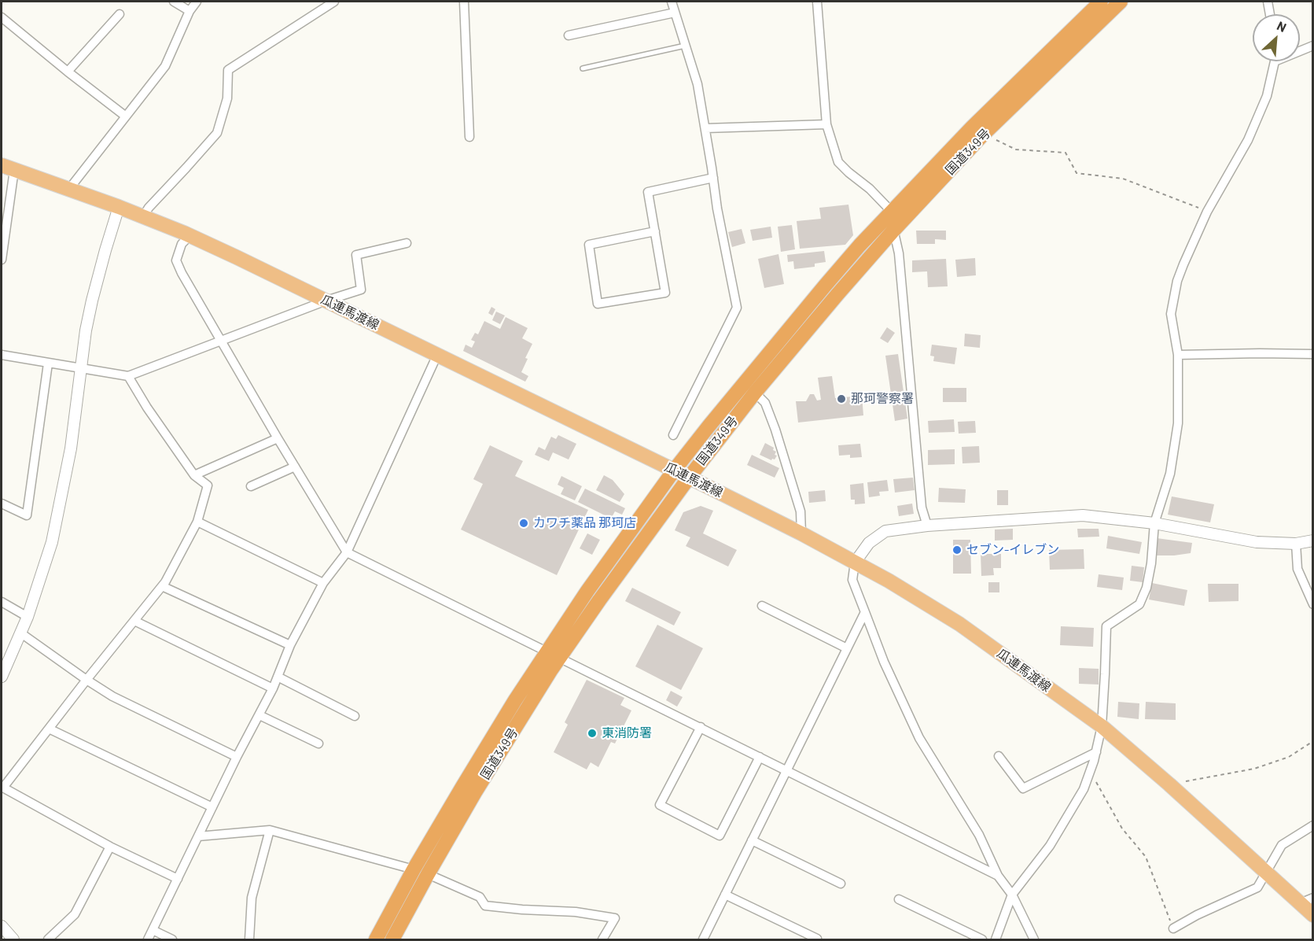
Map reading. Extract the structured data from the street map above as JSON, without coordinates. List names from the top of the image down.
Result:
{
  "streets": {
    "highway": ["国道349号"],
    "main road": ["瓜連馬渡線"]
  },
  "crossings": [
    ["国道349号", "瓜連馬渡線"]
  ],
  "places": [
    "那珂警察署",
    "カワチ薬品 那珂店",
    "セブン-イレブン",
    "東消防署"
  ],
  "north": "top right"
}
